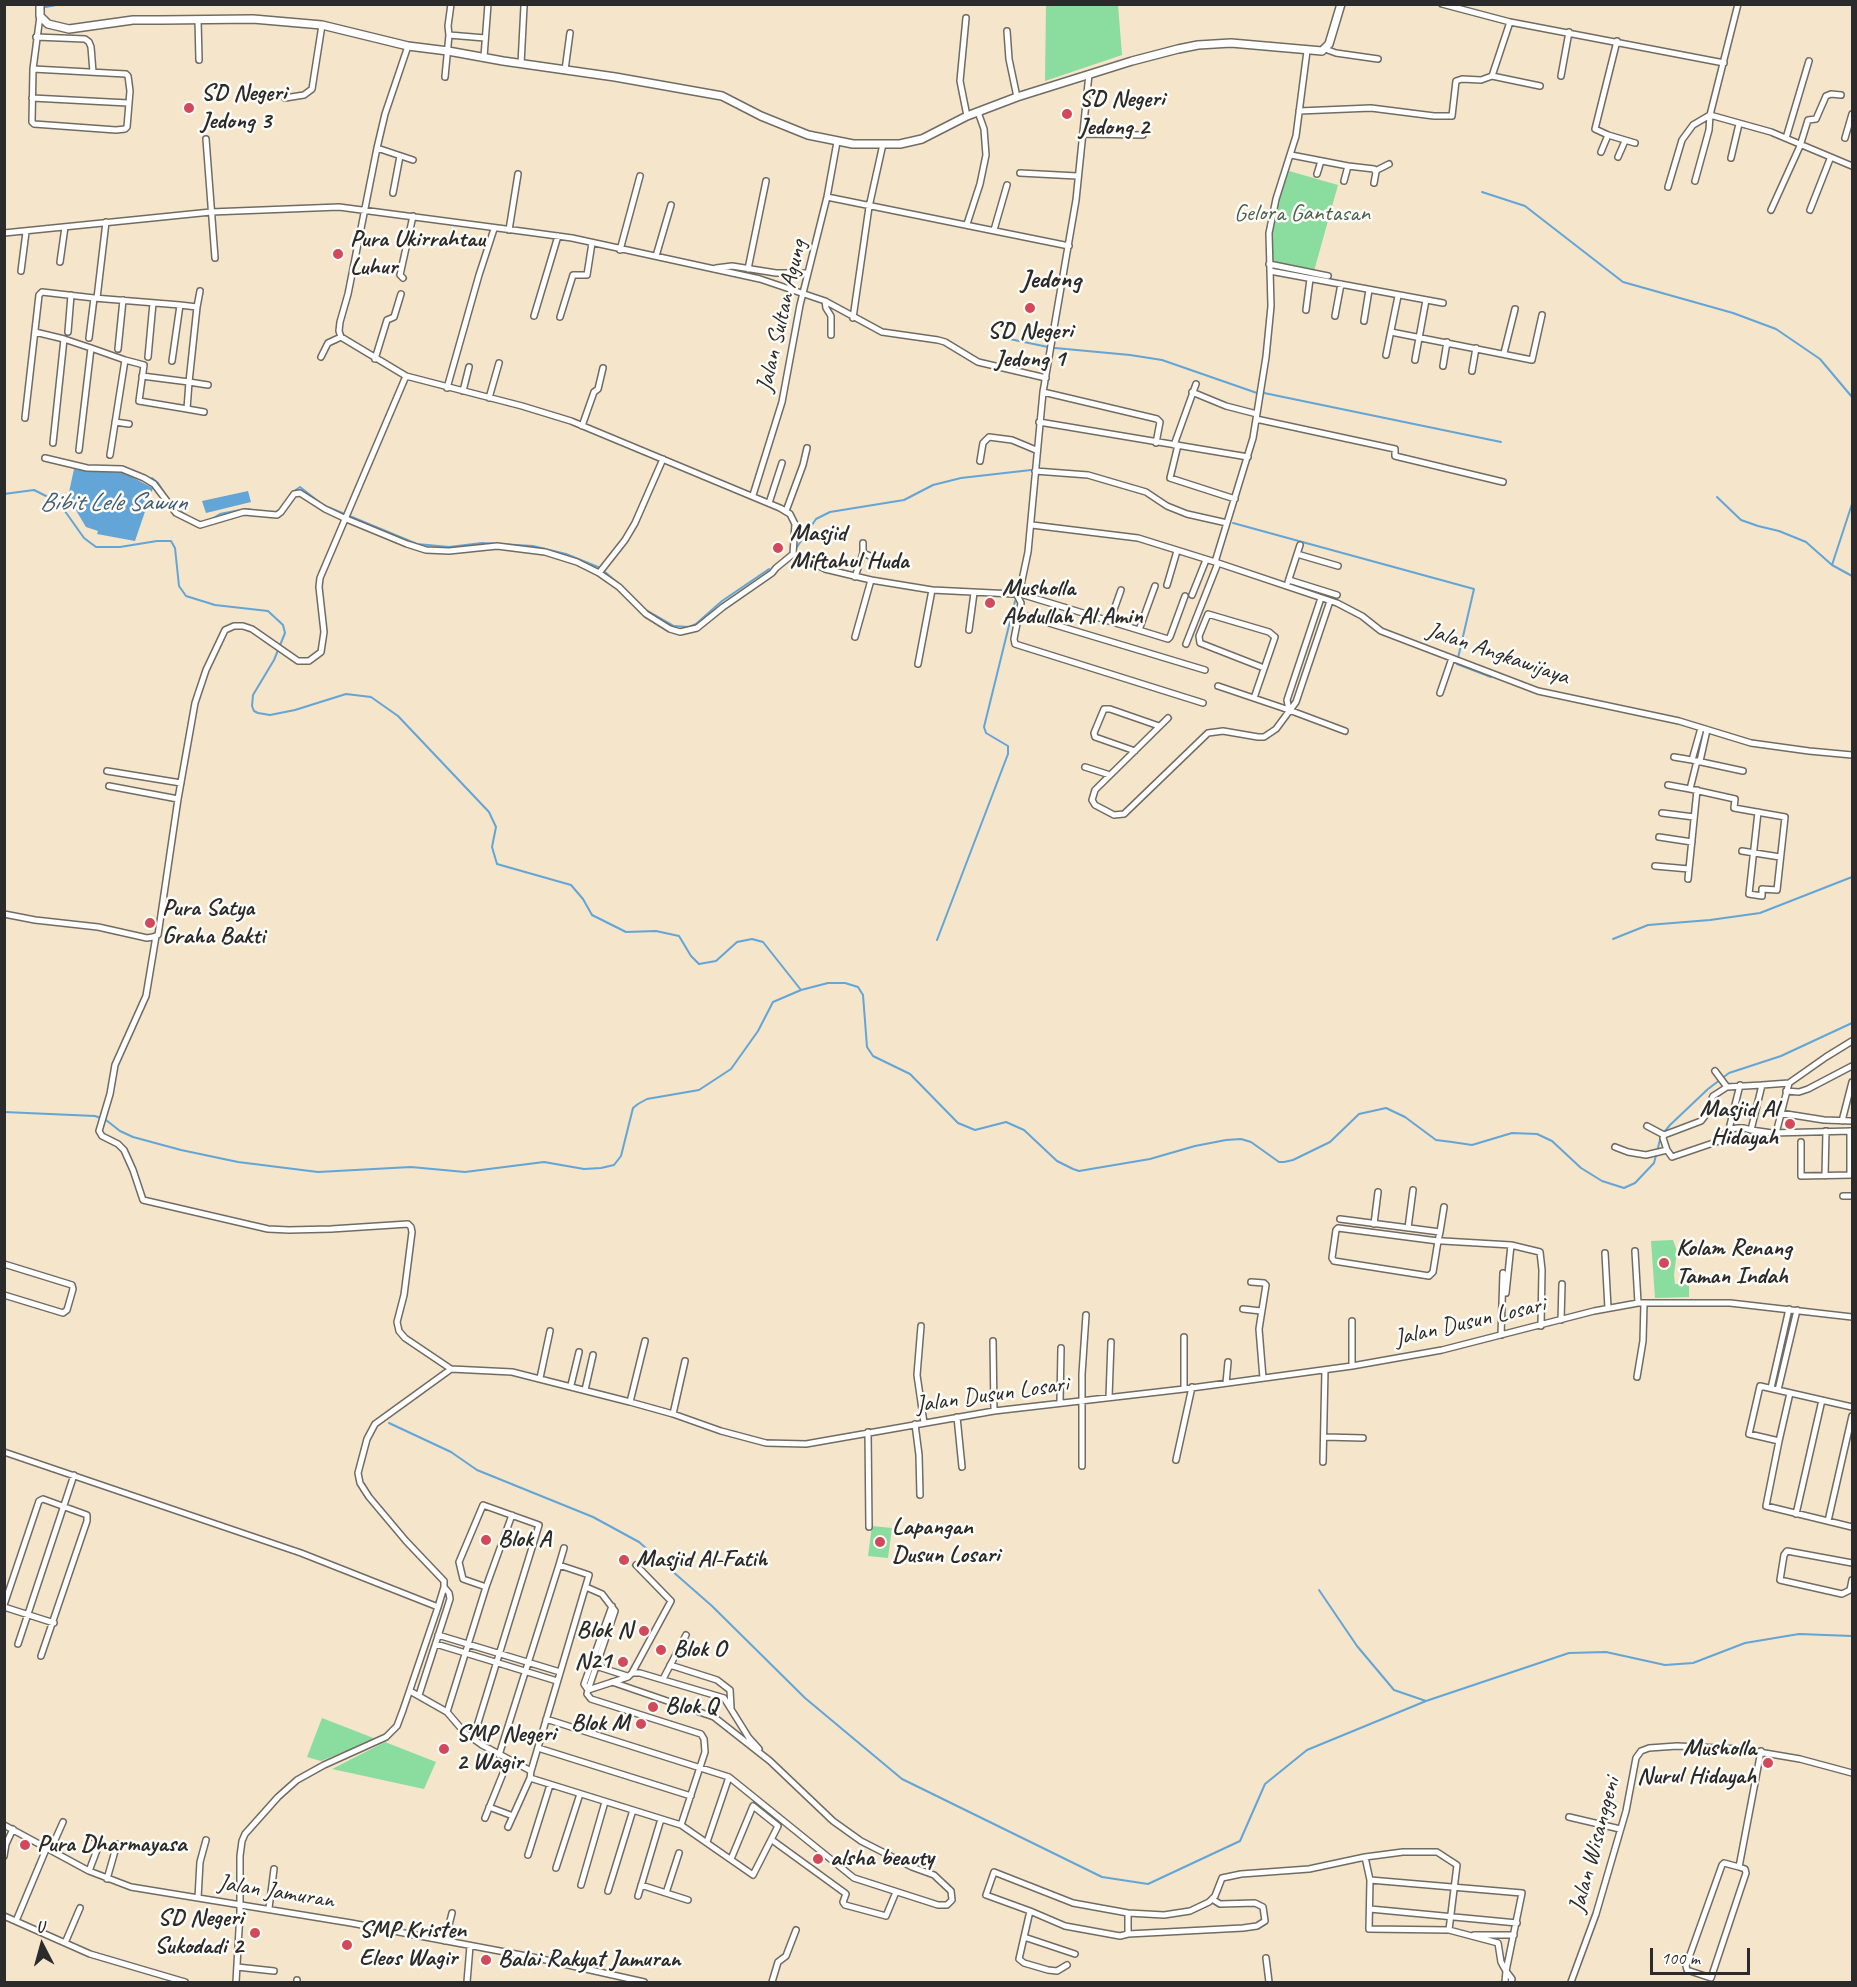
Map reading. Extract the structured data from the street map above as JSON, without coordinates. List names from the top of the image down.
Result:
{
  "streets": {
    "street": [
      "Jalan Sultan Agung",
      "Jalan Angkawijaya",
      "Jalan Dusun Losari",
      "Jalan Wisanggeni",
      "Jalan Jamuran"
    ]
  },
  "districts": ["Jedong"],
  "water": ["Bibit Lele Sawun"],
  "parks": ["Gelora Gantasan"],
  "places": [
    "SD Negeri Jedong 3",
    "SD Negeri Jedong 2",
    "Pura Ukirrahtau Luhur",
    "SD Negeri Jedong 1",
    "Masjid Miftahul Huda",
    "Musholla Abdullah Al Amin",
    "Pura Satya Graha Bakti",
    "Masjid Al Hidayah",
    "Kolam Renang Taman Indah",
    "Blok A",
    "Lapangan Dusun Losari",
    "Masjid Al-Fatih",
    "Blok N",
    "Blok O",
    "N21",
    "Blok Q",
    "Blok M",
    "SMP Negeri 2 Wagir",
    "Musholla Nurul Hidayah",
    "Pura Dharmayasa",
    "alsha beauty",
    "SD Negeri Sukodadi 2",
    "SMP Kristen Eleos Wagir",
    "Balai Rakyat Jamuran"
  ],
  "scale_bar": "100 m",
  "north": "top"
}
